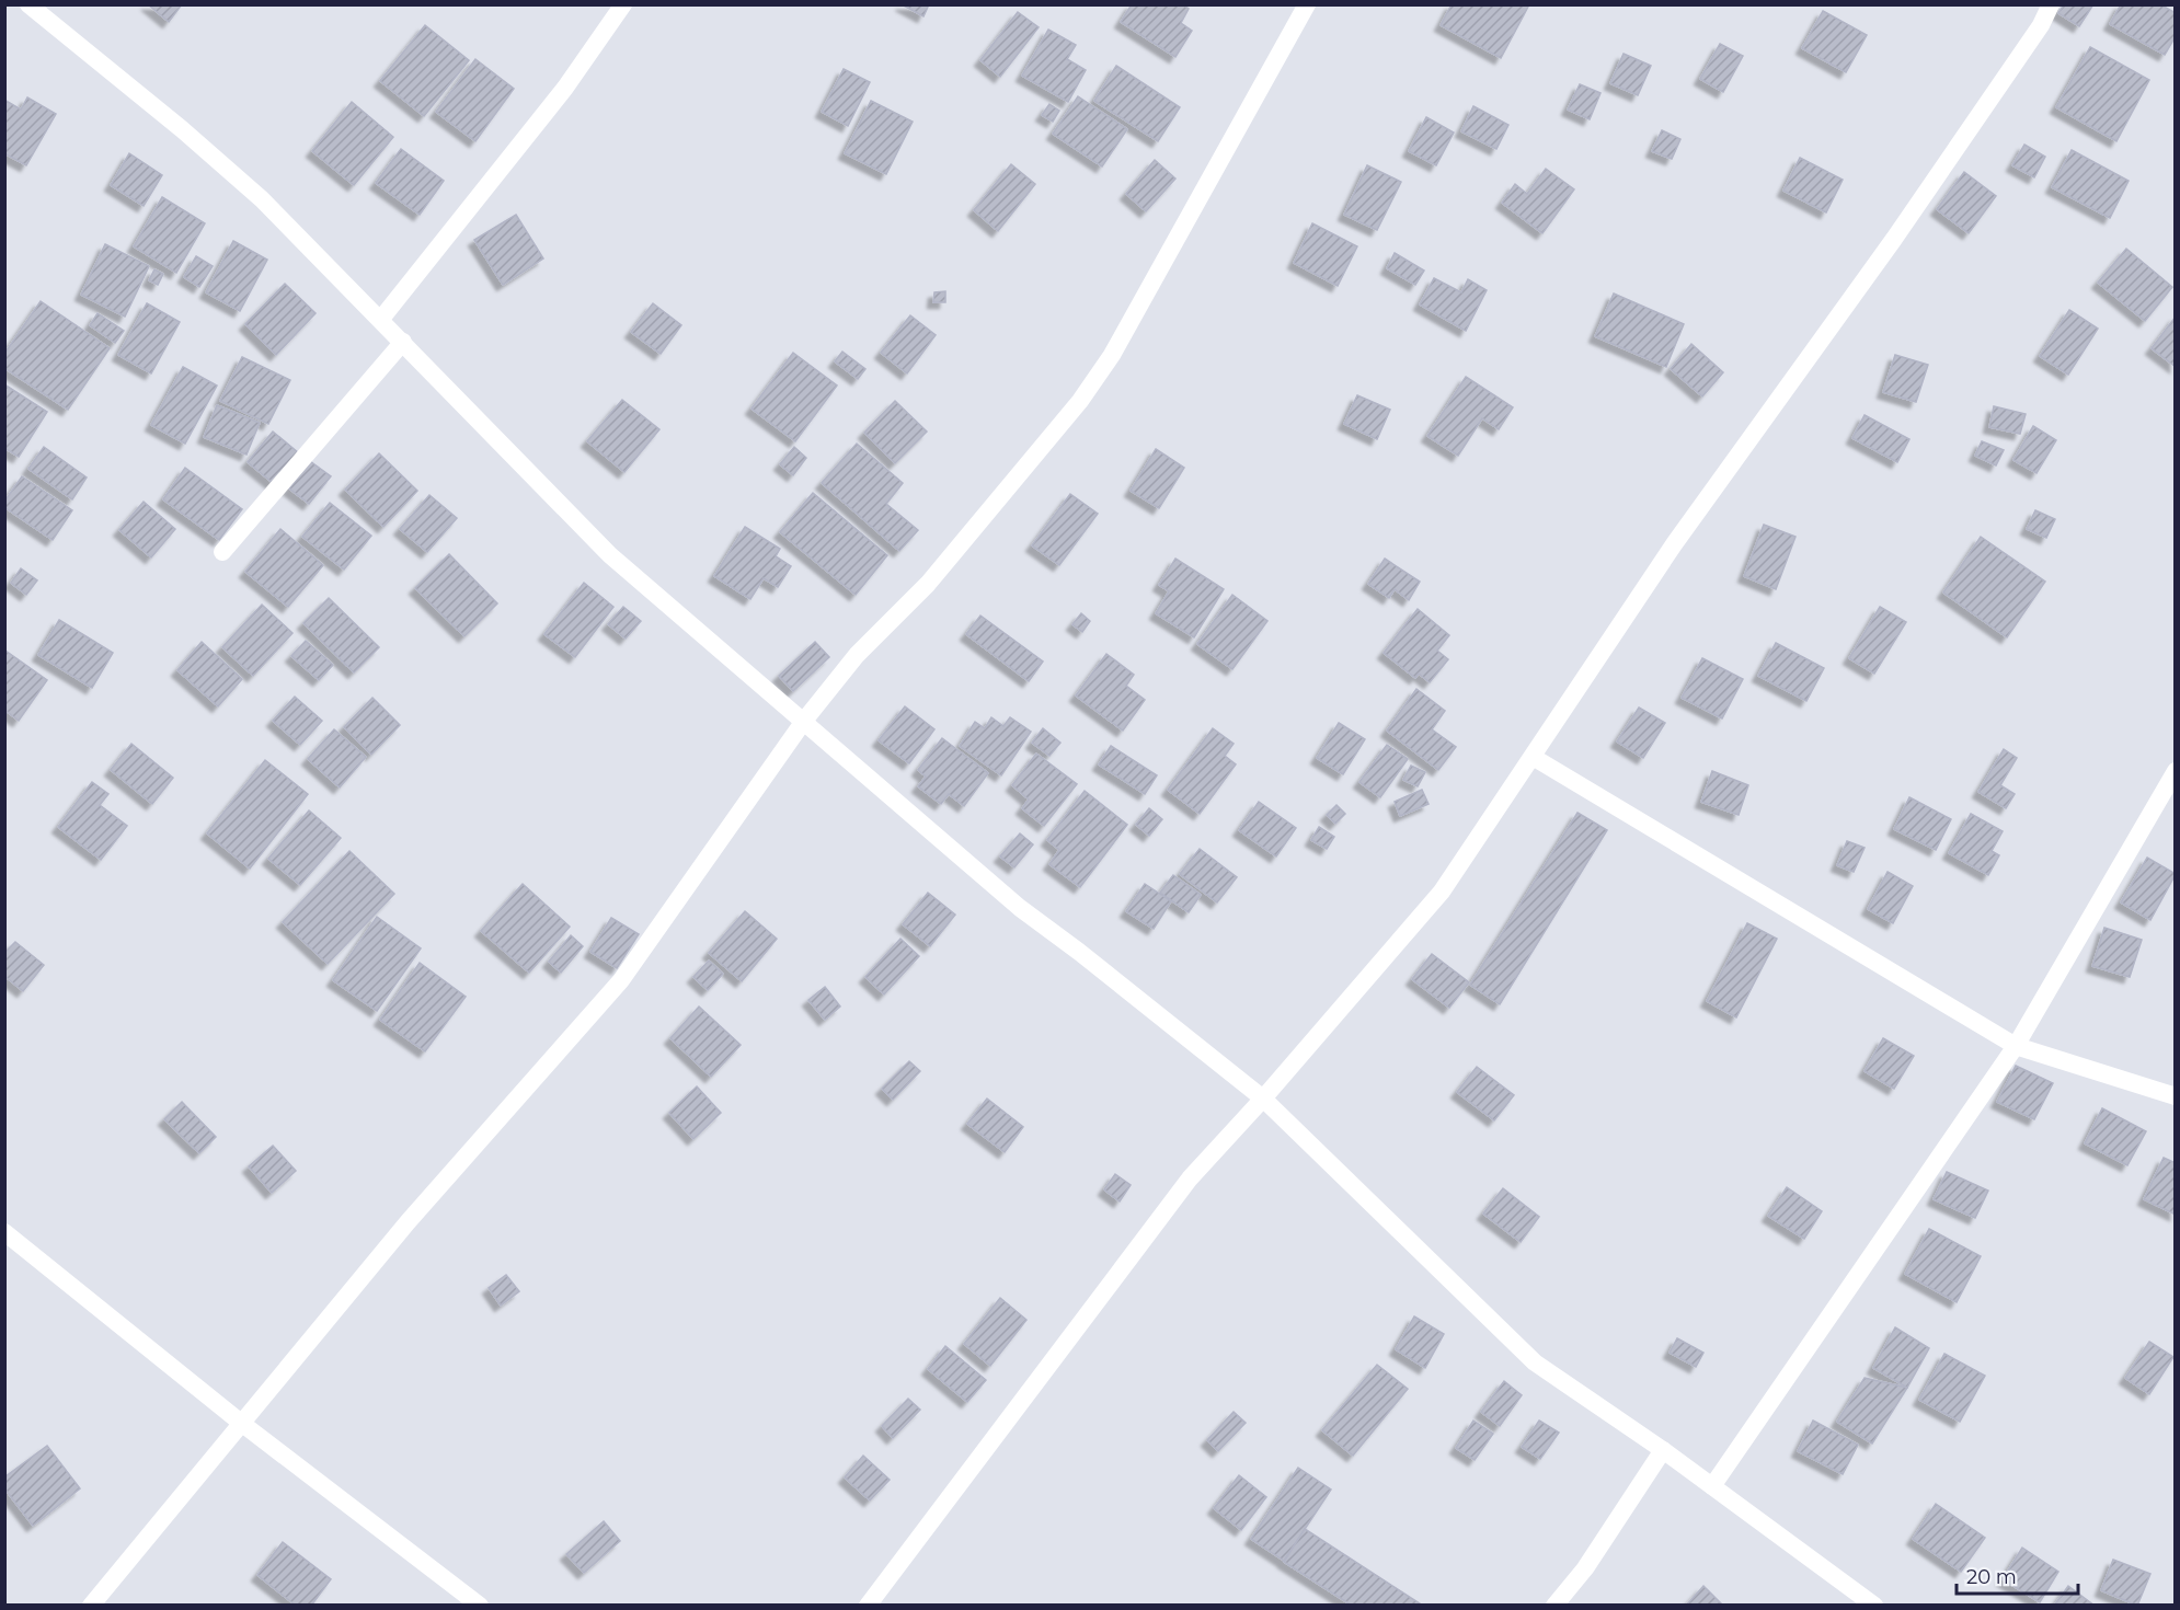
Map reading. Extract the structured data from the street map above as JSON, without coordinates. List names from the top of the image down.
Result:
{
  "scale_bar": "20 m"
}
